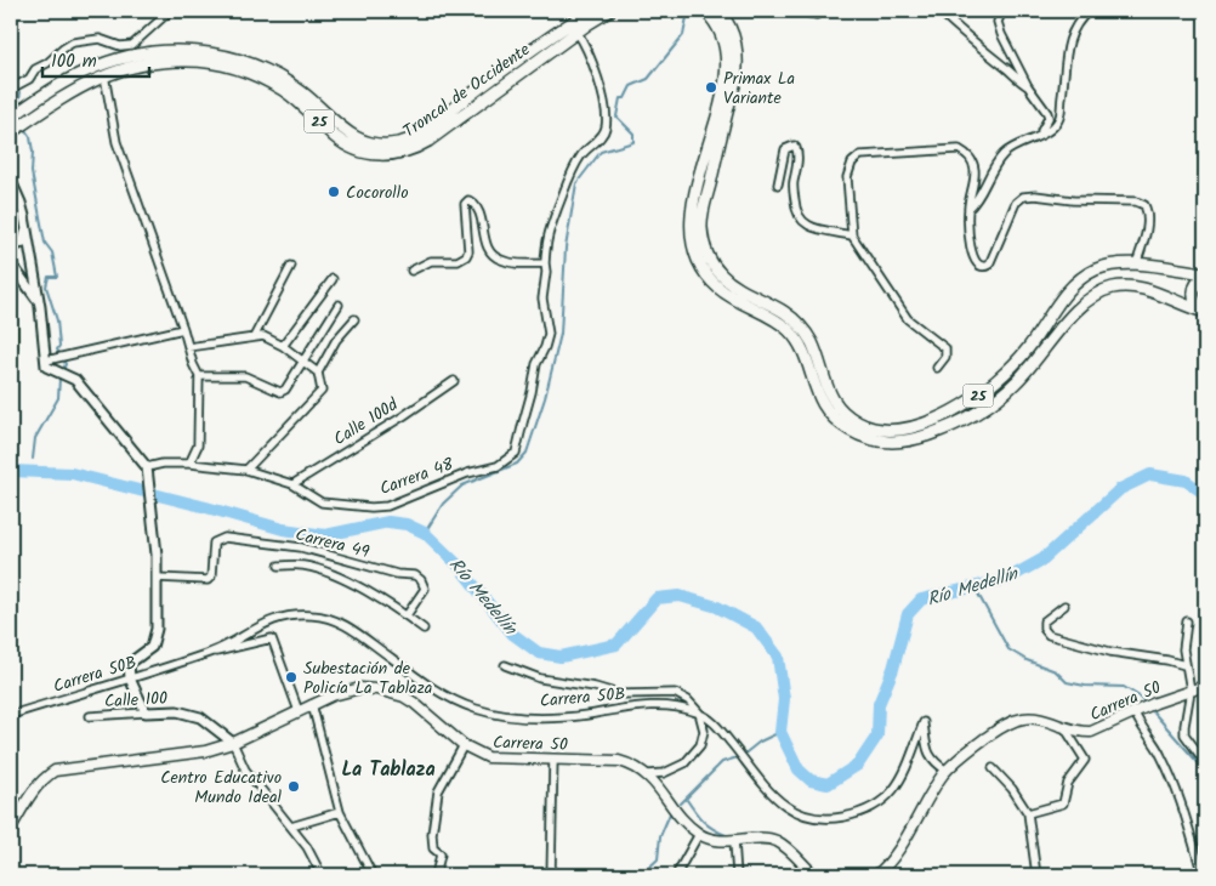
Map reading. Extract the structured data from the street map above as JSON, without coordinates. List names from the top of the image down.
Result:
{
  "streets": {
    "highway": ["Troncal de Occidente", "25"],
    "main road": ["Carrera 50"],
    "street": [
      "Calle 100d",
      "Carrera 48",
      "Carrera 49",
      "Carrera 50B",
      "Calle 100"
    ]
  },
  "crossings": [
    ["Calle 100d", "Carrera 48"],
    ["Carrera 50B", "Carrera 50"],
    ["Calle 100", "Carrera 50"]
  ],
  "districts": ["La Tablaza"],
  "water": ["Río Medellín"],
  "places": [
    "Primax La Variante",
    "Cocorollo",
    "Subestación de Policía La Tablaza",
    "Centro Educativo Mundo Ideal"
  ],
  "scale_bar": "100 m"
}
